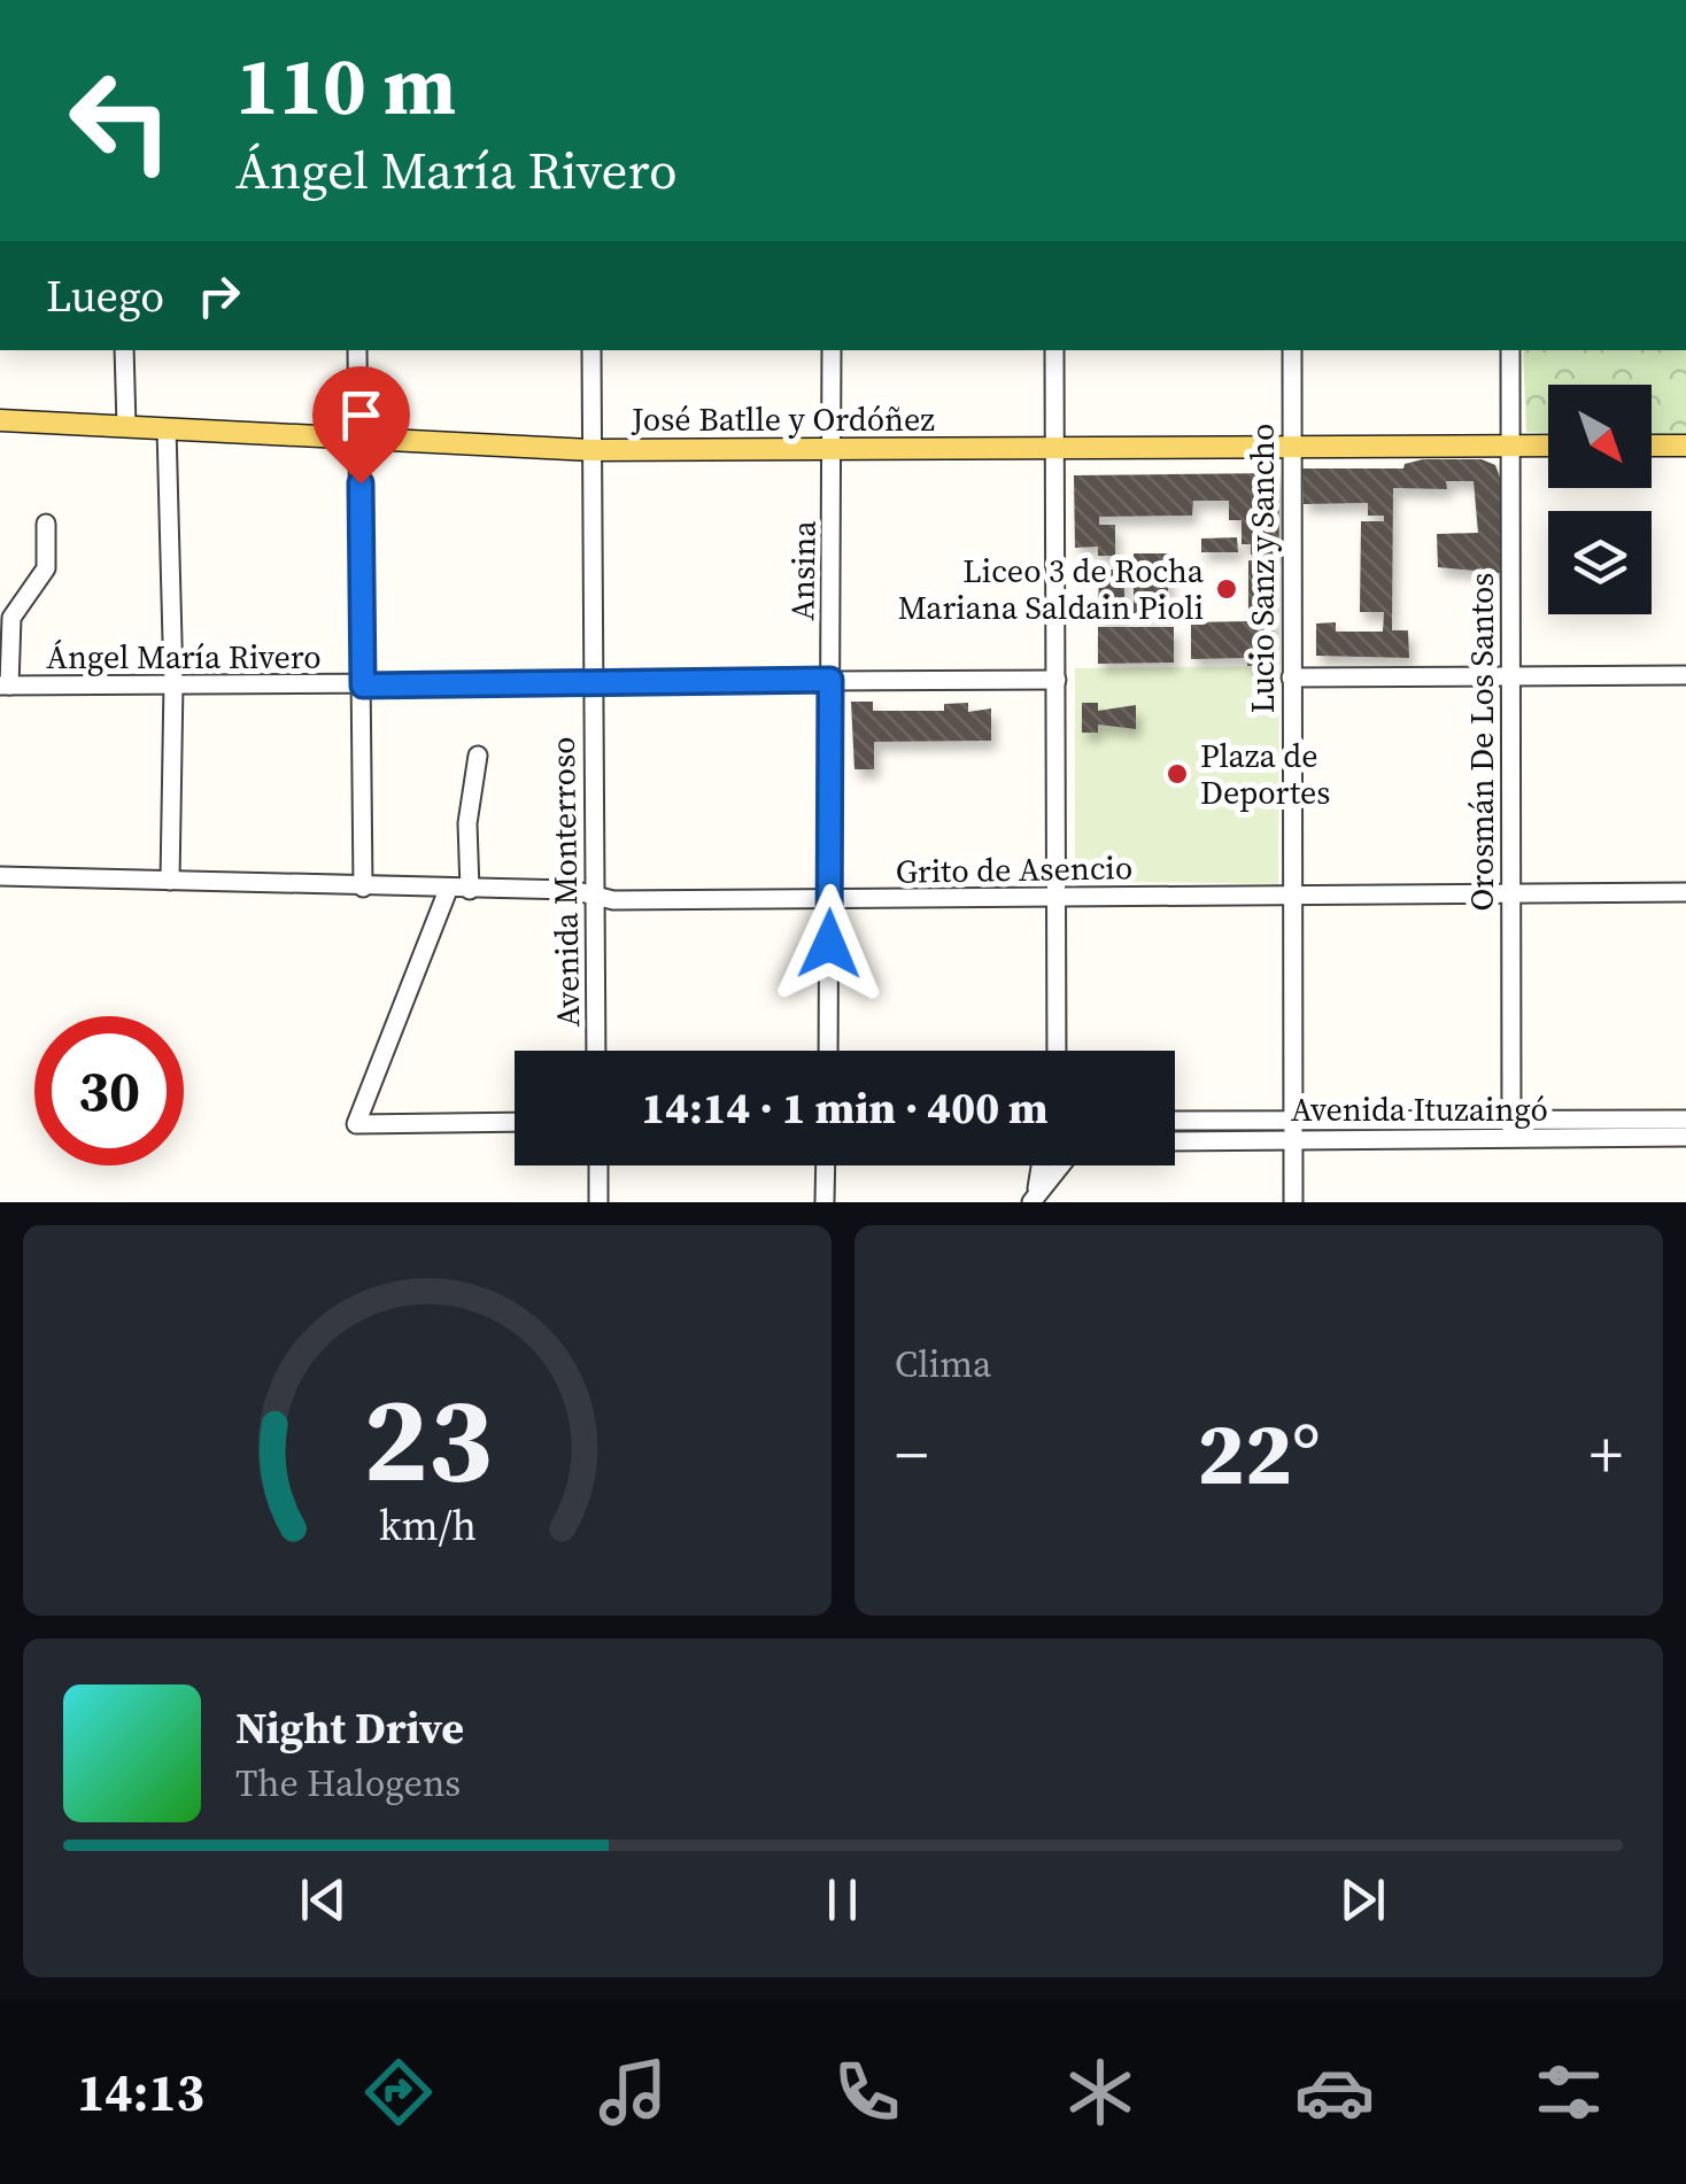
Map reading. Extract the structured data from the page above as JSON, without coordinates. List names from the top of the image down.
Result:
{
  "streets": {
    "main road": ["José Batlle y Ordóñez"],
    "street": [
      "Lucio Sanz y Sancho",
      "Ansina",
      "Ángel María Rivero",
      "Orosmán De Los Santos",
      "Grito de Asencio",
      "Avenida Monterroso",
      "Avenida Ituzaingó"
    ]
  },
  "crossings": [
    ["José Batlle y Ordóñez", "Lucio Sanz y Sancho"],
    ["José Batlle y Ordóñez", "Ansina"],
    ["José Batlle y Ordóñez", "Orosmán De Los Santos"],
    ["José Batlle y Ordóñez", "Avenida Monterroso"],
    ["Lucio Sanz y Sancho", "Grito de Asencio"],
    ["Lucio Sanz y Sancho", "Avenida Ituzaingó"],
    ["Ansina", "Ángel María Rivero"],
    ["Ansina", "Grito de Asencio"],
    ["Ángel María Rivero", "Avenida Monterroso"],
    ["Orosmán De Los Santos", "Grito de Asencio"],
    ["Orosmán De Los Santos", "Avenida Ituzaingó"],
    ["Grito de Asencio", "Avenida Monterroso"]
  ],
  "places": ["Liceo 3 de Rocha Mariana Saldain Pioli", "Plaza de Deportes"],
  "north": "bottom right",
  "page": {
    "turn": ["110 m", "Ángel María Rivero"],
    "then": "Luego",
    "limit": "30",
    "trip": "14:14 · 1 min · 400 m",
    "tile": "Clima",
    "heat": ["−", "22°", "+"],
    "song": ["Night Drive", "The Halogens"],
    "tabs": "14:13",
    "gauge": ["23", "km/h"]
  }
}
